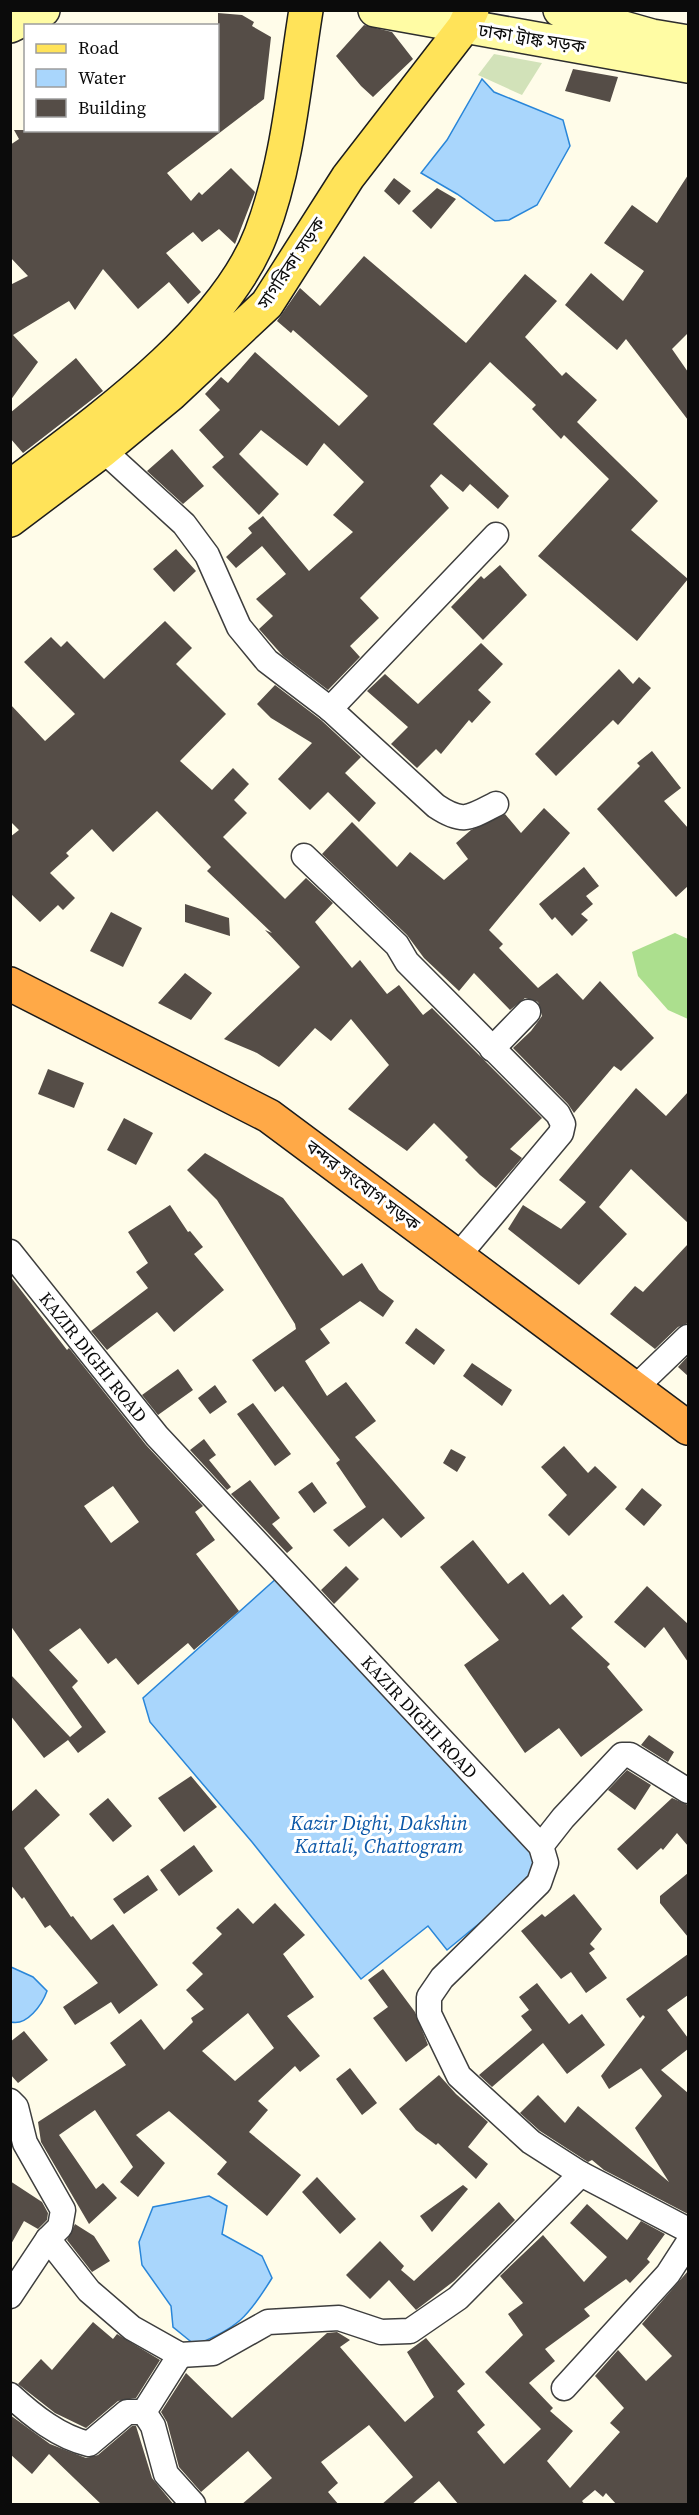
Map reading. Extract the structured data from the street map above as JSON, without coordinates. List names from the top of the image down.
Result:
{
  "streets": {
    "highway": ["বন্দর সংযোগ সড়ক"],
    "main road": ["ঢাকা ট্রাঙ্ক সড়ক", "সাগরিকা সড়ক"],
    "street": ["KAZIR DIGHI ROAD"]
  },
  "crossings": [
    ["ঢাকা ট্রাঙ্ক সড়ক", "সাগরিকা সড়ক"]
  ],
  "water": ["Kazir Dighi, Dakshin Kattali, Chattogram"],
  "legend": ["Road", "Water", "Building"]
}
